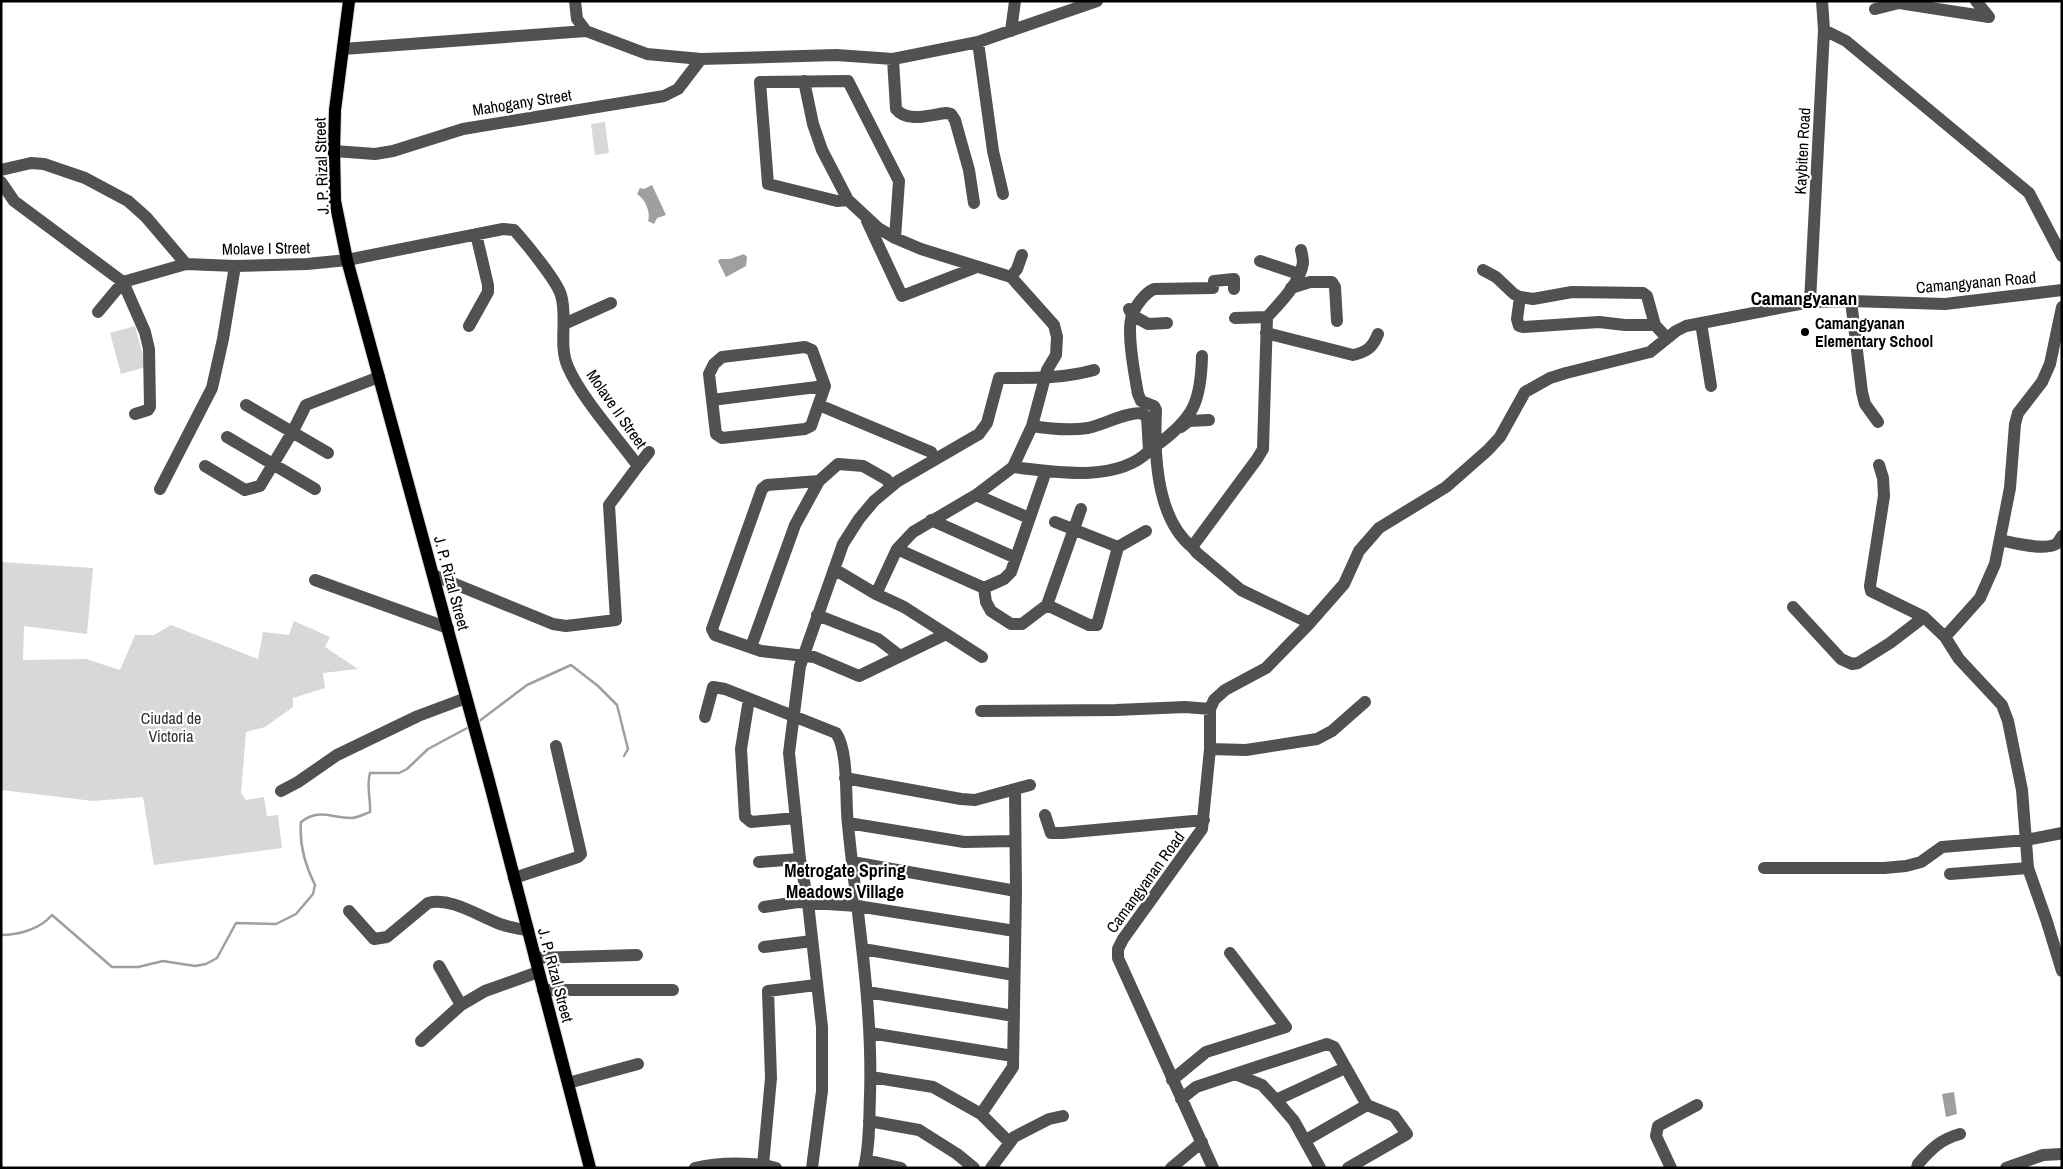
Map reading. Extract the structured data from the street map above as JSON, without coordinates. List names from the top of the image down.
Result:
{
  "streets": {
    "main road": ["J. P. Rizal Street"],
    "street": [
      "Mahogany Street",
      "Kaybiten Road",
      "Molave I Street",
      "Camangyanan Road",
      "Molave II Street"
    ]
  },
  "crossings": [
    ["Mahogany Street", "J. P. Rizal Street"],
    ["Kaybiten Road", "Camangyanan Road"],
    ["J. P. Rizal Street", "Molave I Street"],
    ["J. P. Rizal Street", "Molave II Street"],
    ["Molave I Street", "Molave II Street"]
  ],
  "districts": ["Camangyanan", "Metrogate Spring Meadows Village"],
  "parks": ["Ciudad de Victoria"],
  "places": ["Camangyanan Elementary School"]
}
